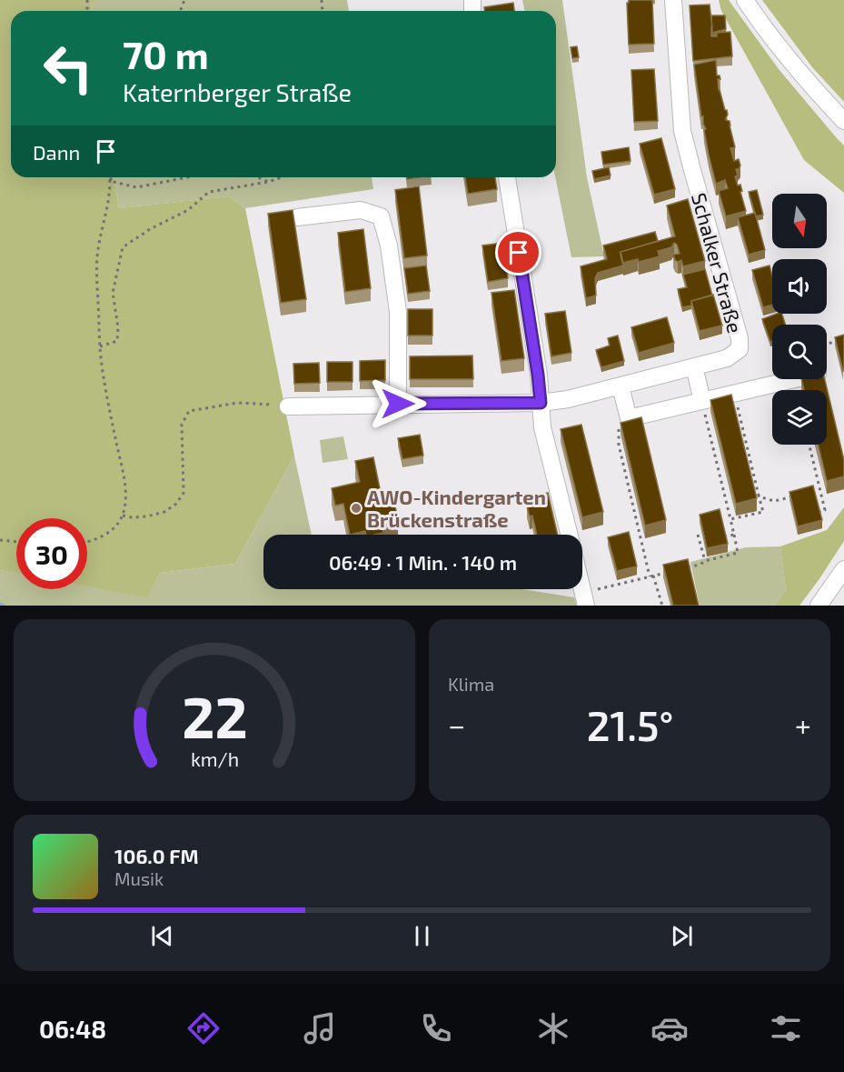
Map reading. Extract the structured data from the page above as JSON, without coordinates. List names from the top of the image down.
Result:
{
  "streets": {
    "street": ["Schalker Straße"]
  },
  "places": ["AWO-Kindergarten Brückenstraße"],
  "north": "bottom",
  "page": {
    "turn": ["70 m", "Katernberger Straße"],
    "then": "Dann",
    "limit": "30",
    "trip": "06:49 · 1 Min. · 140 m",
    "tile": "Klima",
    "heat": ["−", "21.5°", "+"],
    "song": ["106.0 FM", "Musik"],
    "tabs": "06:48",
    "gauge": ["22", "km/h"]
  }
}
